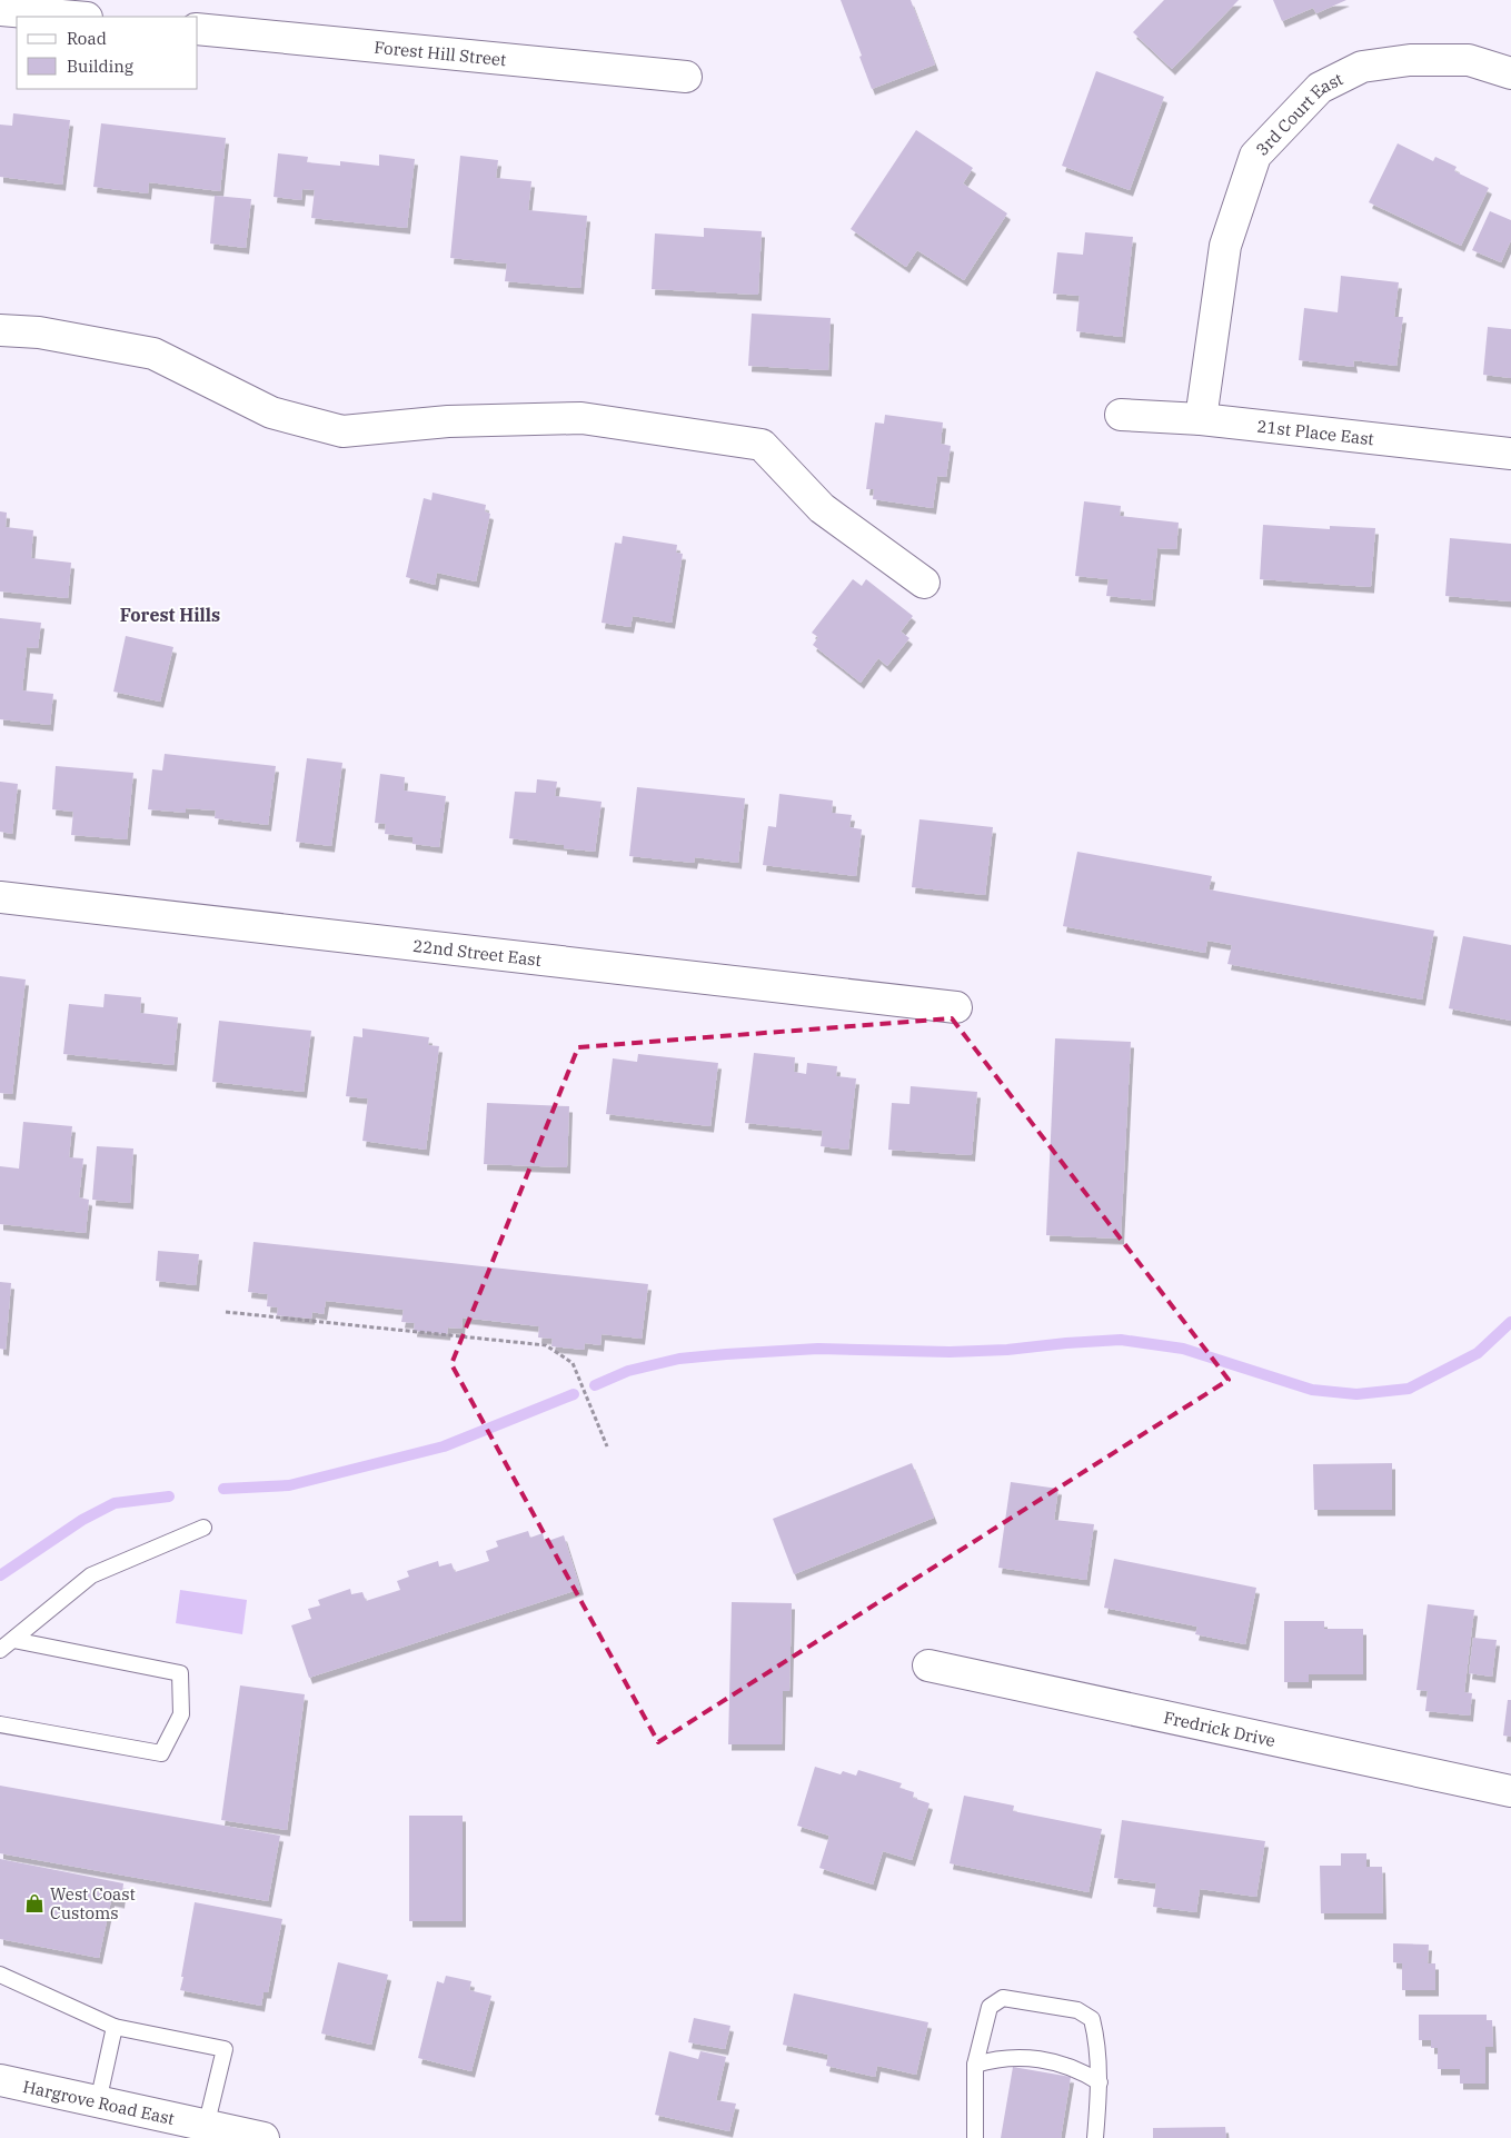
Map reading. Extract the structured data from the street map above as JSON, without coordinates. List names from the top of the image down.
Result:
{
  "streets": {
    "street": [
      "Forest Hill Street",
      "3rd Court East",
      "21st Place East",
      "22nd Street East",
      "Fredrick Drive",
      "Hargrove Road East"
    ]
  },
  "crossings": [
    ["3rd Court East", "21st Place East"]
  ],
  "districts": ["Forest Hills"],
  "places": {
    "shop": ["West Coast Customs"]
  },
  "legend": ["Road", "Building"]
}
